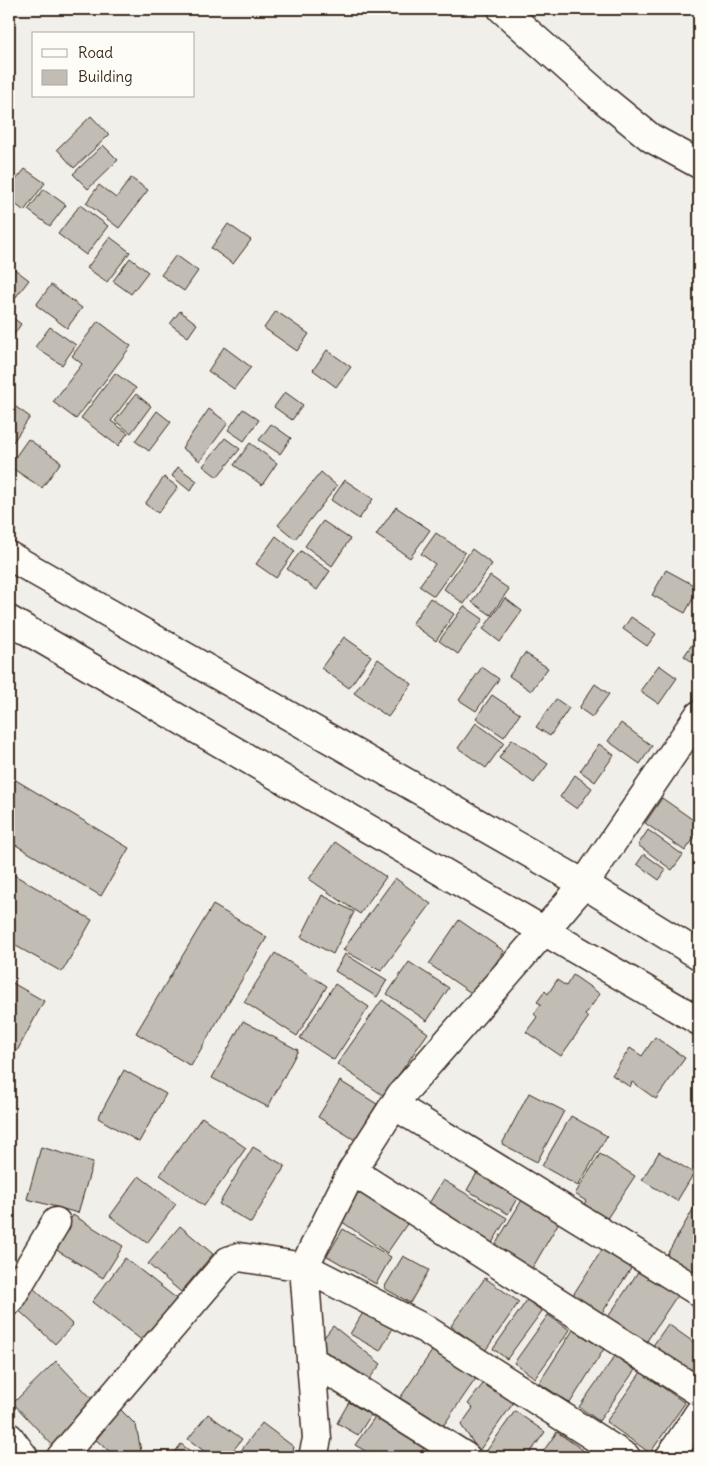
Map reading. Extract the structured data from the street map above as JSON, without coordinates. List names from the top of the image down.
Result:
{
  "legend": ["Road", "Building"]
}
